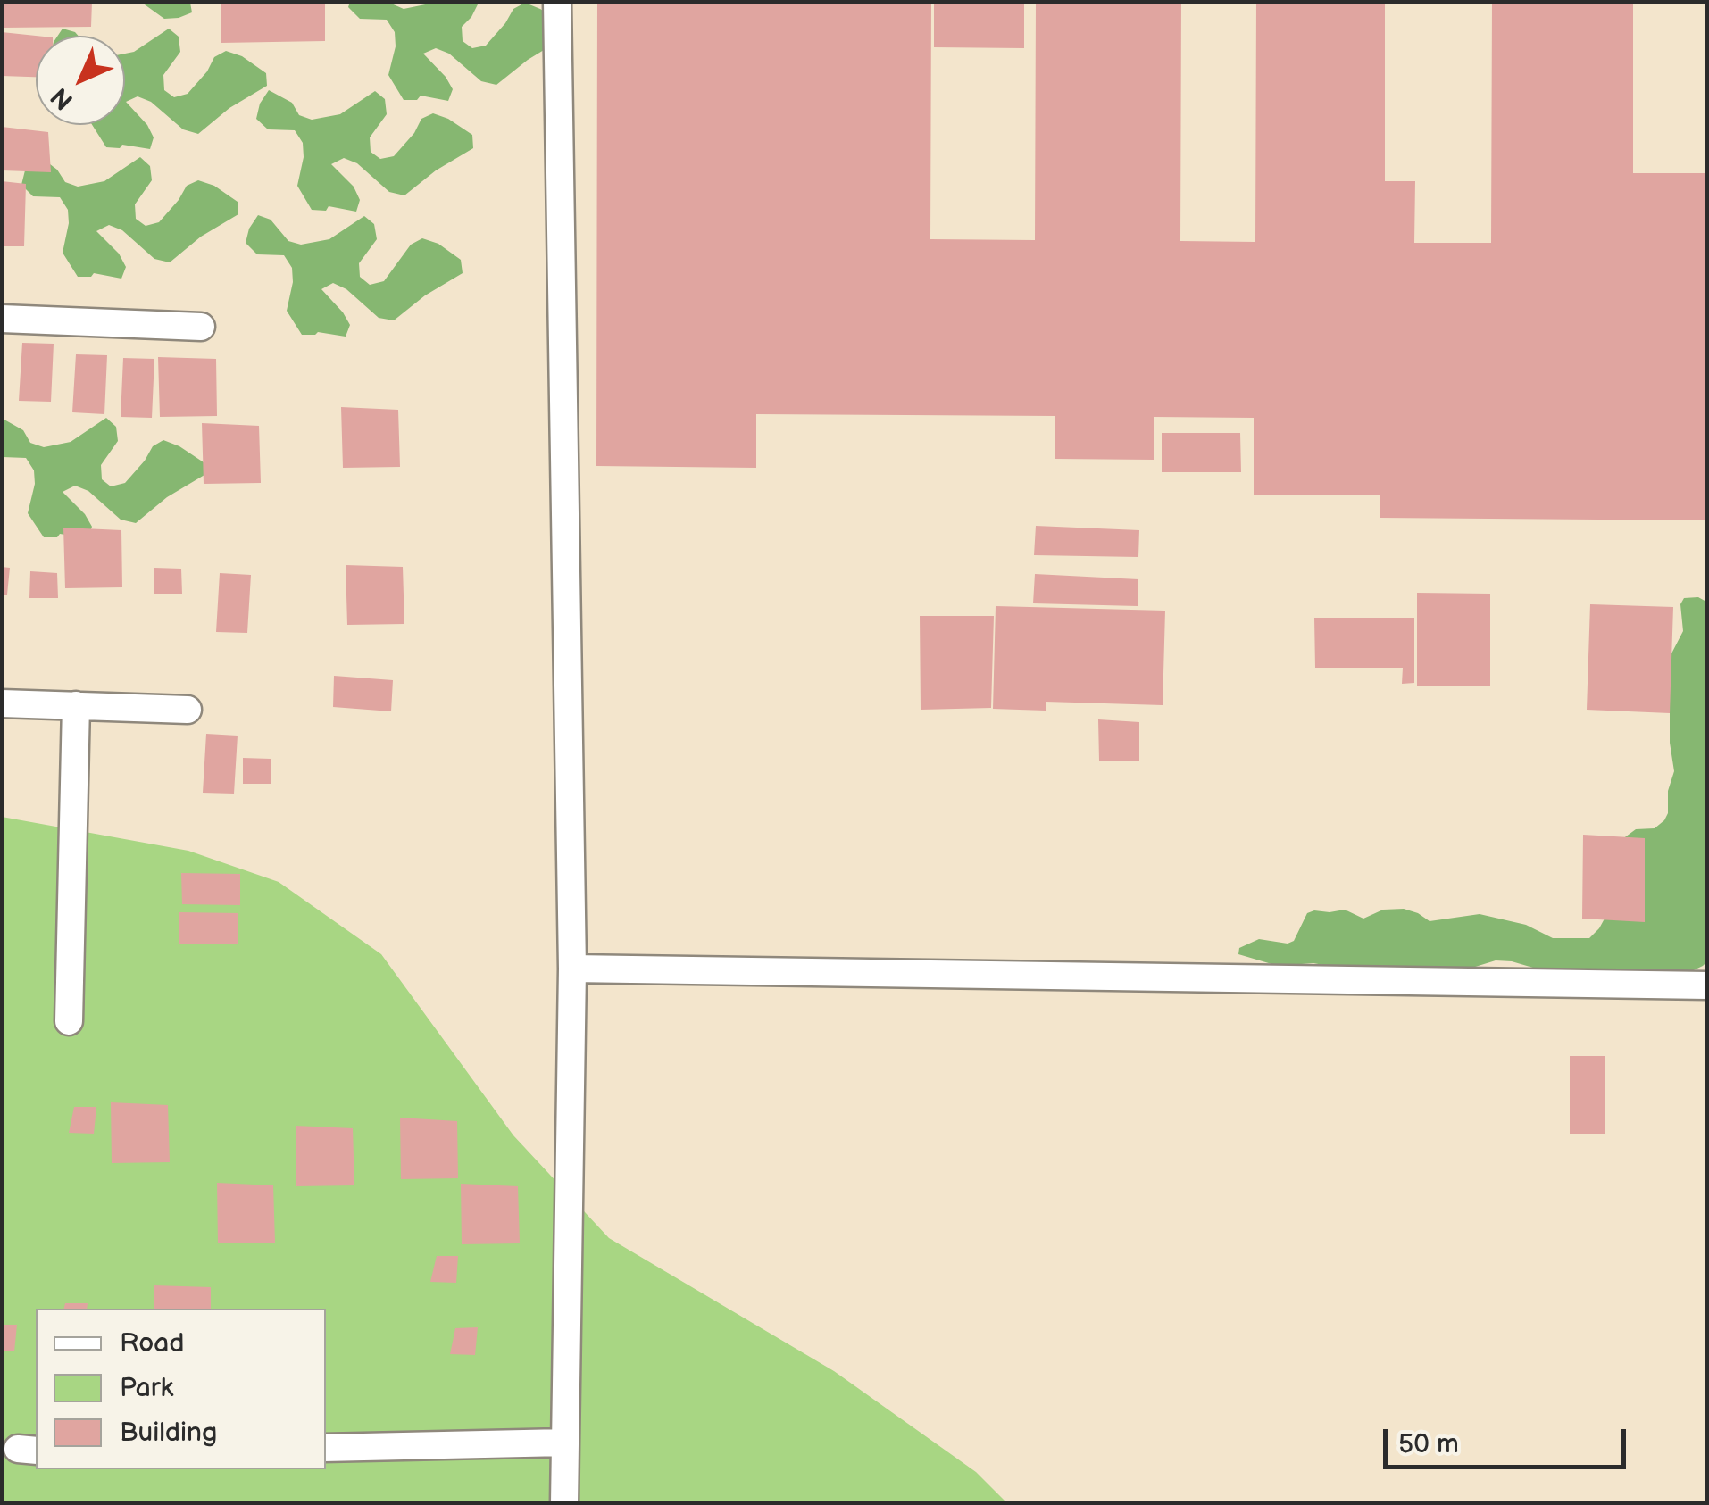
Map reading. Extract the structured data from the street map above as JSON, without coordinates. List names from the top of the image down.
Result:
{
  "legend": ["Road", "Park", "Building"],
  "scale_bar": "50 m",
  "north": "bottom left"
}
